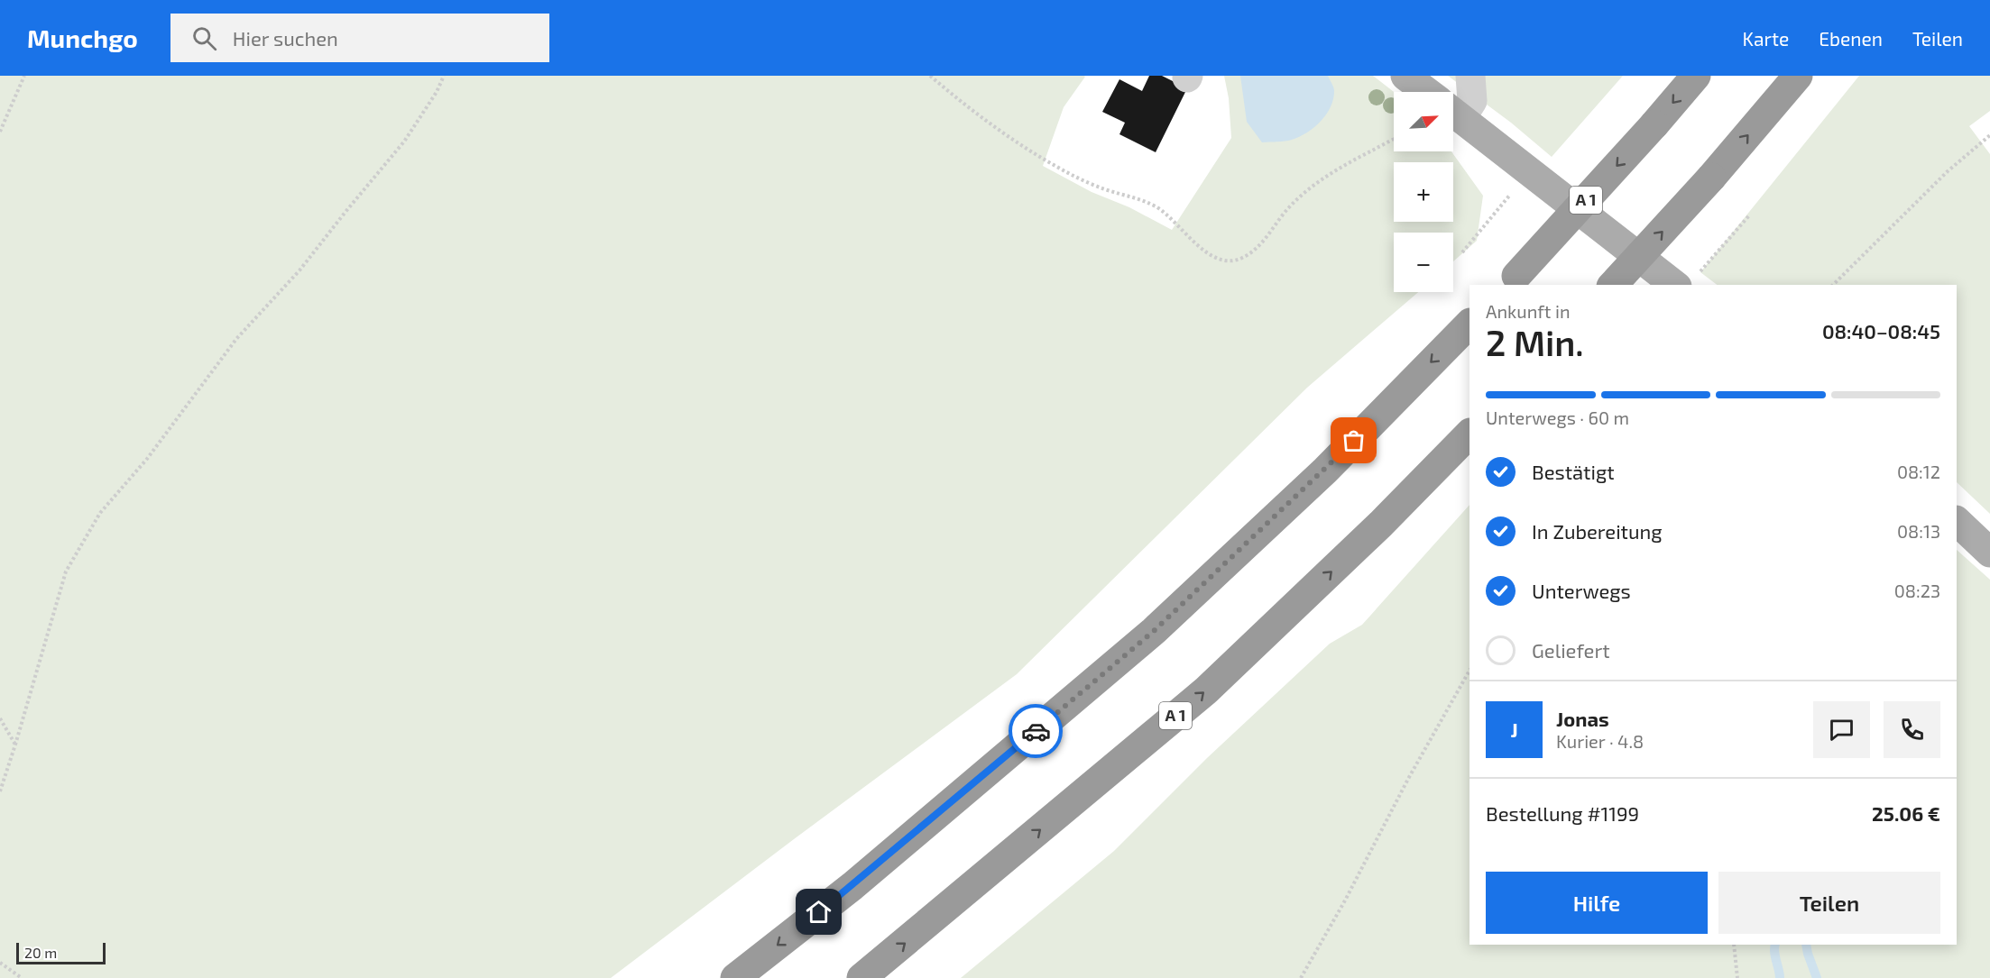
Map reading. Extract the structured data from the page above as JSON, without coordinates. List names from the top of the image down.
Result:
{
  "streets": {
    "highway": ["A 1"]
  },
  "scale_bar": "20 m",
  "north": "top right",
  "page": {
    "header": "Munchgo",
    "search": "Hier suchen",
    "nav": ["Karte", "Ebenen", "Teilen"],
    "map_buttons": ["+", "−"],
    "heading": ["2 Min.", "Ankunft in", "08:40–08:45"],
    "panel": [
      "Jonas",
      "Kurier · 4.8",
      "Bestellung #1199",
      "25.06 €"
    ],
    "bar": "Unterwegs · 60 m",
    "list": [
      ["Bestätigt", "08:12"],
      ["In Zubereitung", "08:13"],
      ["Unterwegs", "08:23"],
      "Geliefert"
    ],
    "round": "J",
    "buttons": ["Hilfe", "Teilen"],
    "scale": "20 m"
  }
}
